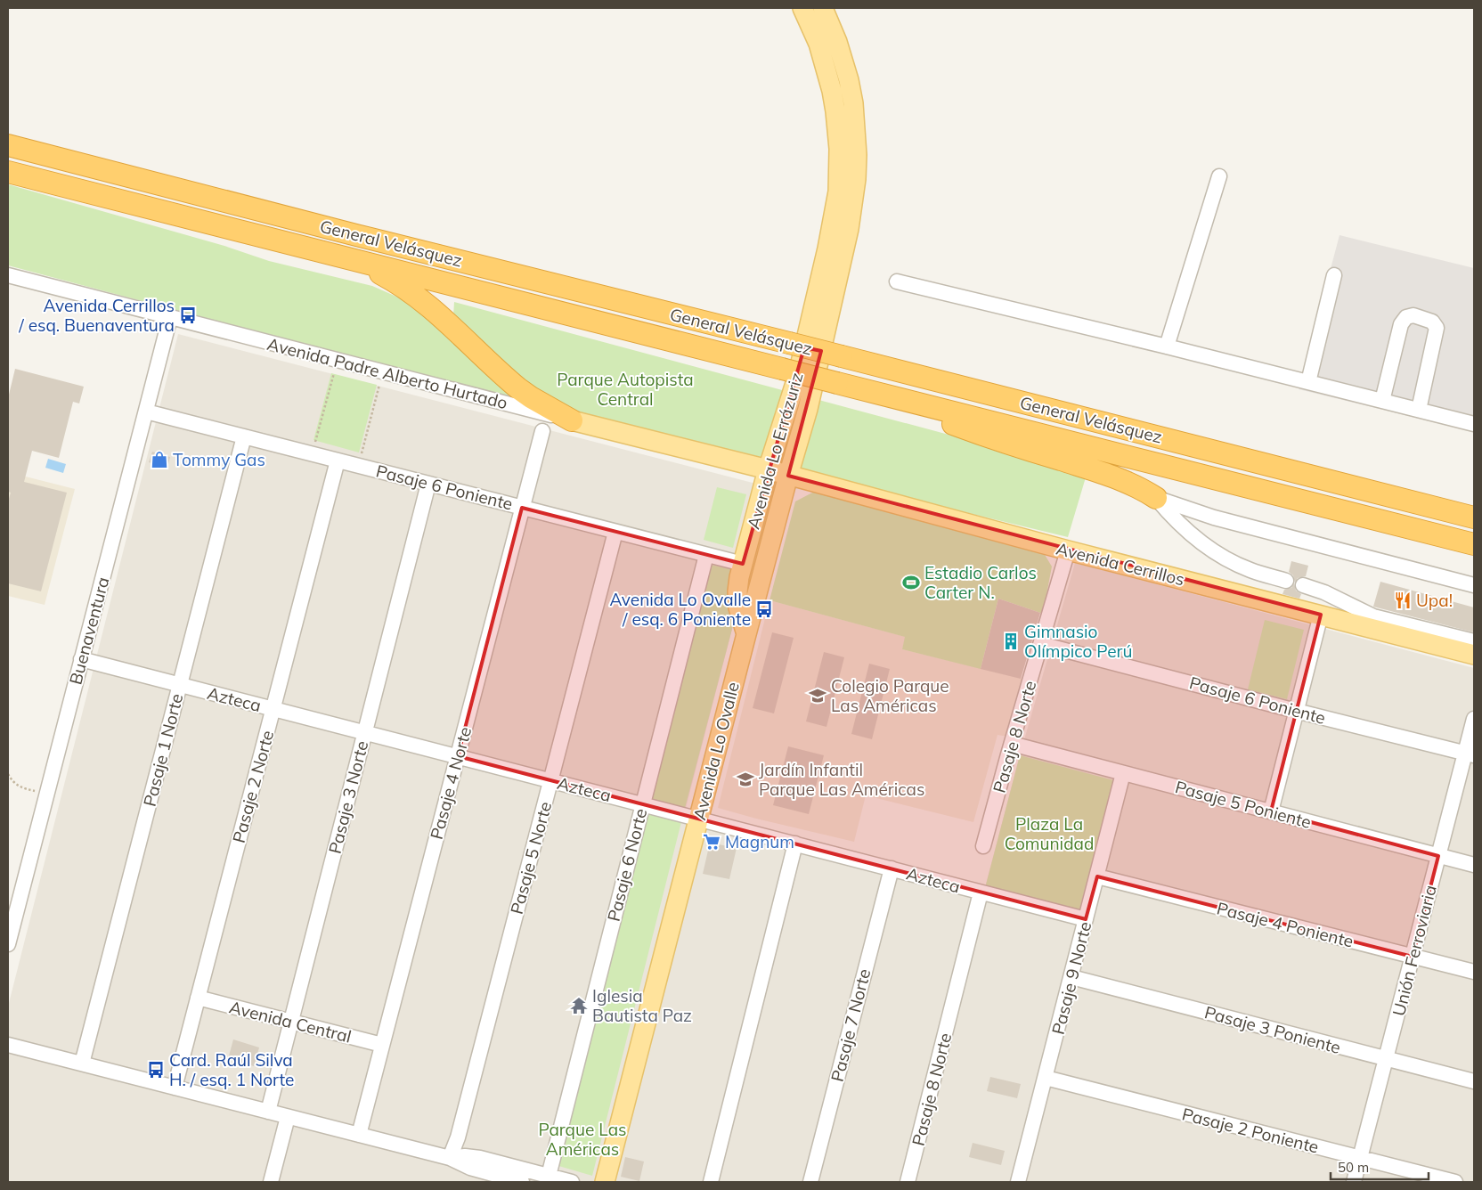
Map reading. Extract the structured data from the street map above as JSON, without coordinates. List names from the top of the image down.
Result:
{
  "streets": {
    "highway": ["General Velásquez"],
    "main road": [
      "Avenida Padre Alberto Hurtado",
      "Avenida Lo Errázuriz",
      "Avenida Cerrillos",
      "Avenida Lo Ovalle"
    ],
    "street": [
      "Pasaje 6 Poniente",
      "Buenaventura",
      "Azteca",
      "Pasaje 8 Norte",
      "Pasaje 1 Norte",
      "Pasaje 4 Norte",
      "Pasaje 2 Norte",
      "Pasaje 3 Norte",
      "Pasaje 5 Poniente",
      "Pasaje 5 Norte",
      "Pasaje 6 Norte",
      "Pasaje 4 Poniente",
      "Unión Ferroviaria",
      "Pasaje 9 Norte",
      "Avenida Central",
      "Pasaje 7 Norte",
      "Pasaje 3 Poniente",
      "Pasaje 2 Poniente"
    ]
  },
  "crossings": [
    ["Avenida Padre Alberto Hurtado", "Avenida Lo Errázuriz"],
    ["Avenida Padre Alberto Hurtado", "Avenida Cerrillos"],
    ["Avenida Padre Alberto Hurtado", "Buenaventura"],
    ["Avenida Lo Errázuriz", "Pasaje 6 Poniente"],
    ["Avenida Lo Errázuriz", "Avenida Cerrillos"],
    ["Avenida Lo Errázuriz", "Avenida Lo Ovalle"],
    ["Pasaje 6 Poniente", "Buenaventura"],
    ["Pasaje 6 Poniente", "Pasaje 8 Norte"],
    ["Pasaje 6 Poniente", "Pasaje 1 Norte"],
    ["Pasaje 6 Poniente", "Pasaje 4 Norte"],
    ["Pasaje 6 Poniente", "Pasaje 2 Norte"],
    ["Pasaje 6 Poniente", "Pasaje 3 Norte"],
    ["Pasaje 6 Poniente", "Pasaje 5 Norte"],
    ["Pasaje 6 Poniente", "Pasaje 6 Norte"],
    ["Pasaje 6 Poniente", "Unión Ferroviaria"],
    ["Avenida Cerrillos", "Pasaje 8 Norte"],
    ["Avenida Cerrillos", "Avenida Lo Ovalle"],
    ["Buenaventura", "Azteca"],
    ["Azteca", "Pasaje 8 Norte"],
    ["Azteca", "Pasaje 1 Norte"],
    ["Azteca", "Avenida Lo Ovalle"],
    ["Azteca", "Pasaje 4 Norte"],
    ["Azteca", "Pasaje 2 Norte"],
    ["Azteca", "Pasaje 3 Norte"],
    ["Azteca", "Pasaje 5 Norte"],
    ["Azteca", "Pasaje 6 Norte"],
    ["Azteca", "Pasaje 9 Norte"],
    ["Azteca", "Pasaje 7 Norte"],
    ["Pasaje 8 Norte", "Pasaje 5 Poniente"],
    ["Pasaje 4 Norte", "Avenida Central"],
    ["Pasaje 2 Norte", "Avenida Central"],
    ["Pasaje 3 Norte", "Avenida Central"],
    ["Pasaje 5 Poniente", "Unión Ferroviaria"],
    ["Pasaje 5 Poniente", "Pasaje 9 Norte"],
    ["Pasaje 4 Poniente", "Unión Ferroviaria"],
    ["Pasaje 4 Poniente", "Pasaje 9 Norte"],
    ["Unión Ferroviaria", "Pasaje 3 Poniente"],
    ["Unión Ferroviaria", "Pasaje 2 Poniente"],
    ["Pasaje 9 Norte", "Pasaje 3 Poniente"],
    ["Pasaje 9 Norte", "Pasaje 2 Poniente"]
  ],
  "parks": ["Parque Autopista Central", "Plaza La Comunidad", "Parque Las Américas"],
  "places": {
    "bus stop": ["Avenida Cerrillos / esq. Buenaventura", "Avenida Lo Ovalle / esq. 6 Poniente", "Card. Raúl Silva H. / esq. 1 Norte"],
    "shop": ["Tommy Gas"],
    "sports": ["Estadio Carlos Carter N."],
    "restaurant": ["Upa!"],
    "building": ["Gimnasio Olímpico Perú"],
    "school or university": ["Colegio Parque Las Américas", "Jardín Infantil Parque Las Américas"],
    "supermarket": ["Magnum"],
    "temple": ["Iglesia Bautista Paz"]
  },
  "scale_bar": "50 m"
}
